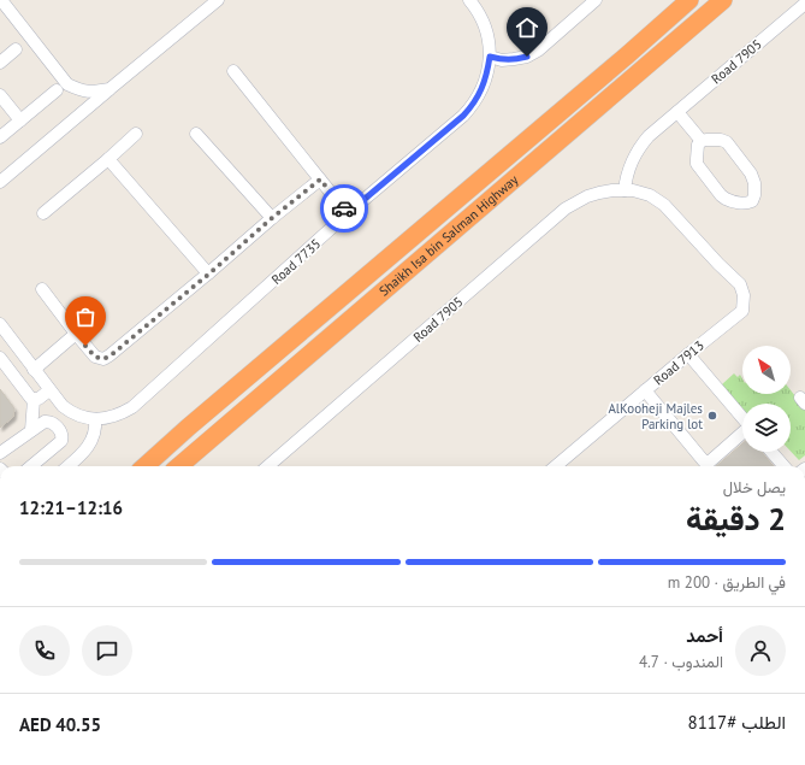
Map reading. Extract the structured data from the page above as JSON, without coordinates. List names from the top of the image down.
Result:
{
  "streets": {
    "highway": ["Shaikh Isa bin Salman Highway"],
    "street": ["Road 7905", "Road 7735", "Road 7913"]
  },
  "crossings": [
    ["Road 7905", "Road 7913"]
  ],
  "places": ["AlKooheji Majles Parking lot"],
  "north": "top left",
  "page": {
    "heading": ["2 دقيقة", "يصل خلال", "12:16–12:21"],
    "panel": [
      "أحمد",
      "المندوب · 4.7",
      "الطلب #8117",
      "AED 40.55"
    ],
    "bar": "في الطريق · 200 m"
  }
}
